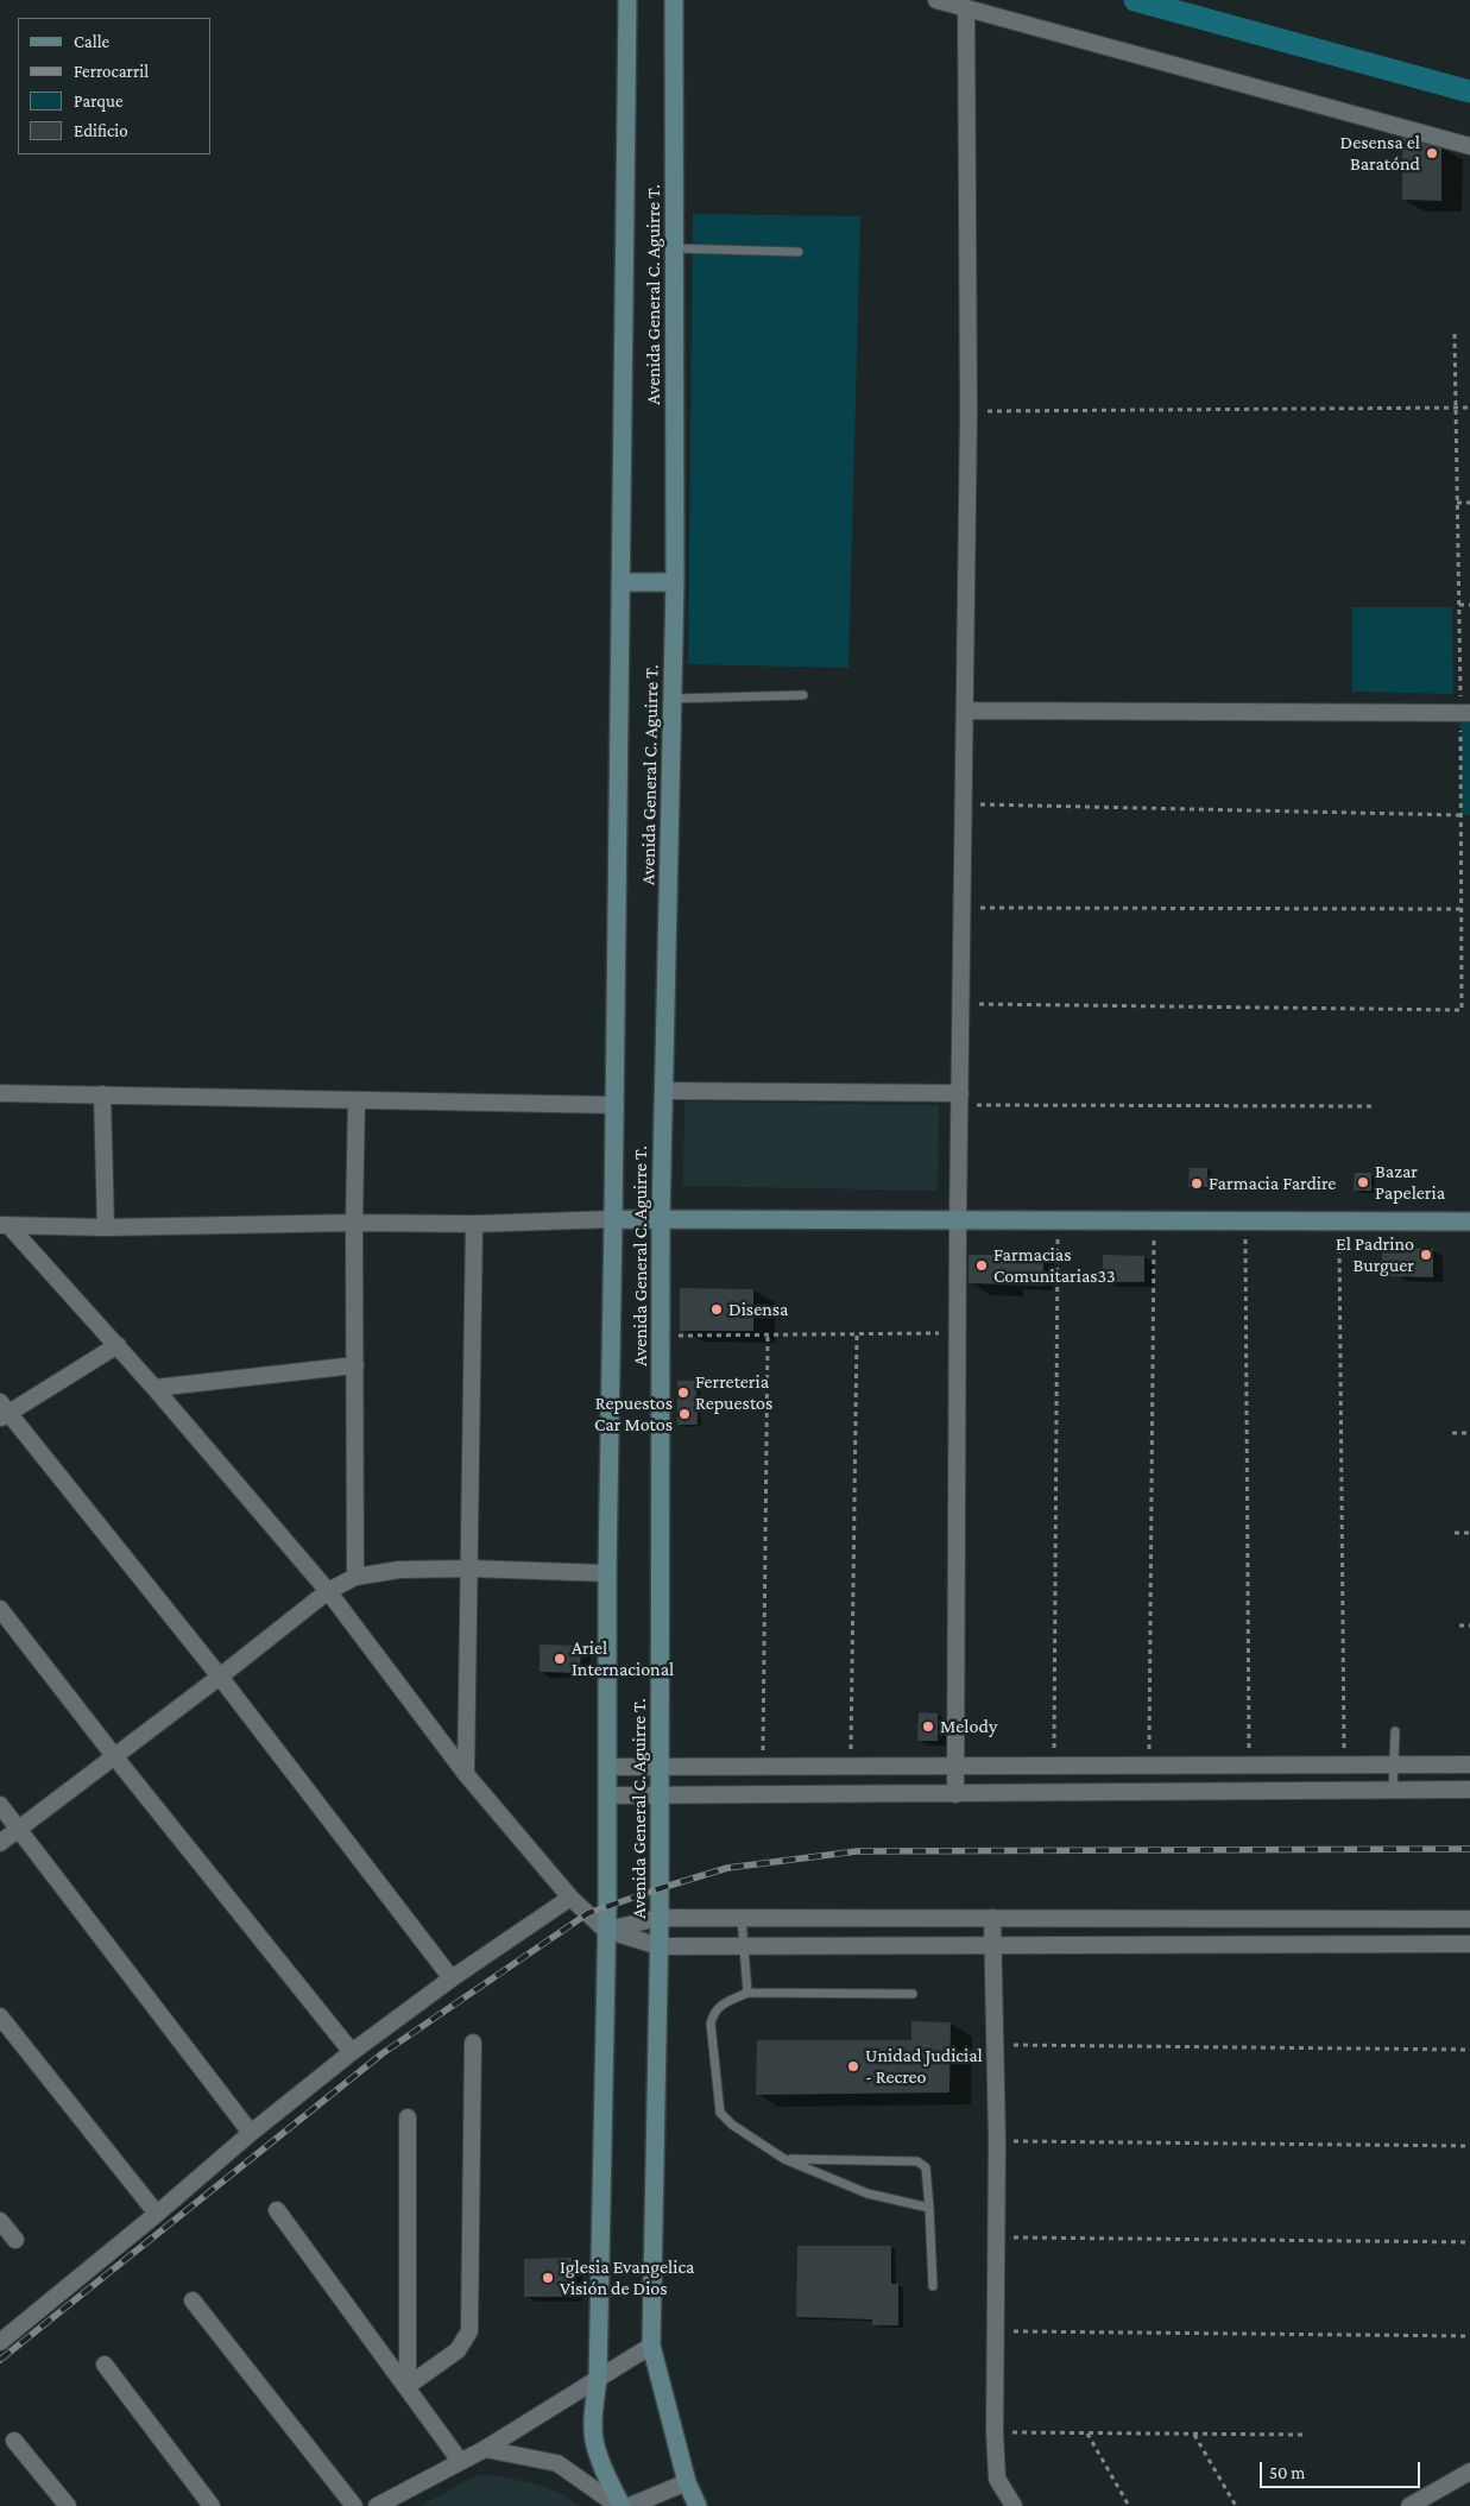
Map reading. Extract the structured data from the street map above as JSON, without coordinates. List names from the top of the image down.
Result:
{
  "streets": {
    "street": ["Avenida General C. Aguirre T."]
  },
  "places": [
    "Desensa el Baratónd",
    "Bazar Papeleria",
    "Farmacia Fardire",
    "El Padrino Burguer",
    "Farmacias Comunitarias33",
    "Disensa",
    "Ferreteria Repuestos",
    "Repuestos Car Motos",
    "Ariel Internacional",
    "Melody",
    "Unidad Judicial - Recreo",
    "Iglesia Evangelica Visión de Dios"
  ],
  "legend": [
    "Calle",
    "Ferrocarril",
    "Parque",
    "Edificio"
  ],
  "scale_bar": "50 m"
}
